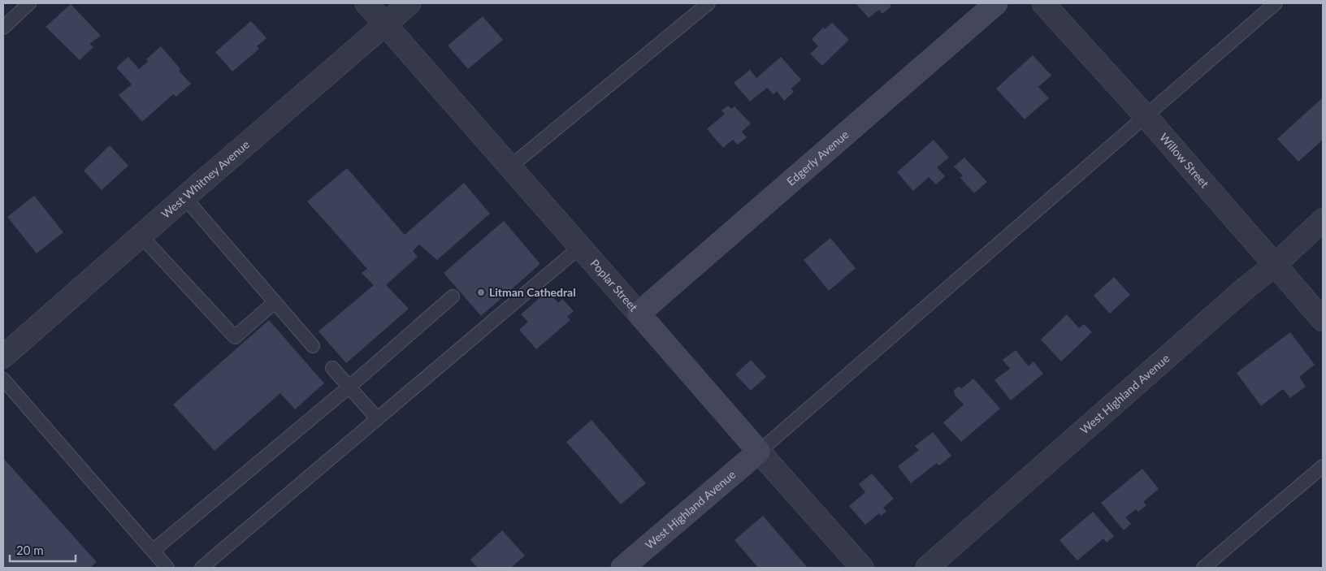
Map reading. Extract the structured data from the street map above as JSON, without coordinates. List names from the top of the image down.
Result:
{
  "streets": {
    "street": [
      "Edgerly Avenue",
      "Willow Street",
      "West Whitney Avenue",
      "Poplar Street",
      "West Highland Avenue"
    ]
  },
  "crossings": [
    ["Edgerly Avenue", "Poplar Street"],
    ["Willow Street", "West Highland Avenue"],
    ["West Whitney Avenue", "Poplar Street"],
    ["Poplar Street", "West Highland Avenue"]
  ],
  "places": ["Litman Cathedral"],
  "scale_bar": "20 m"
}
